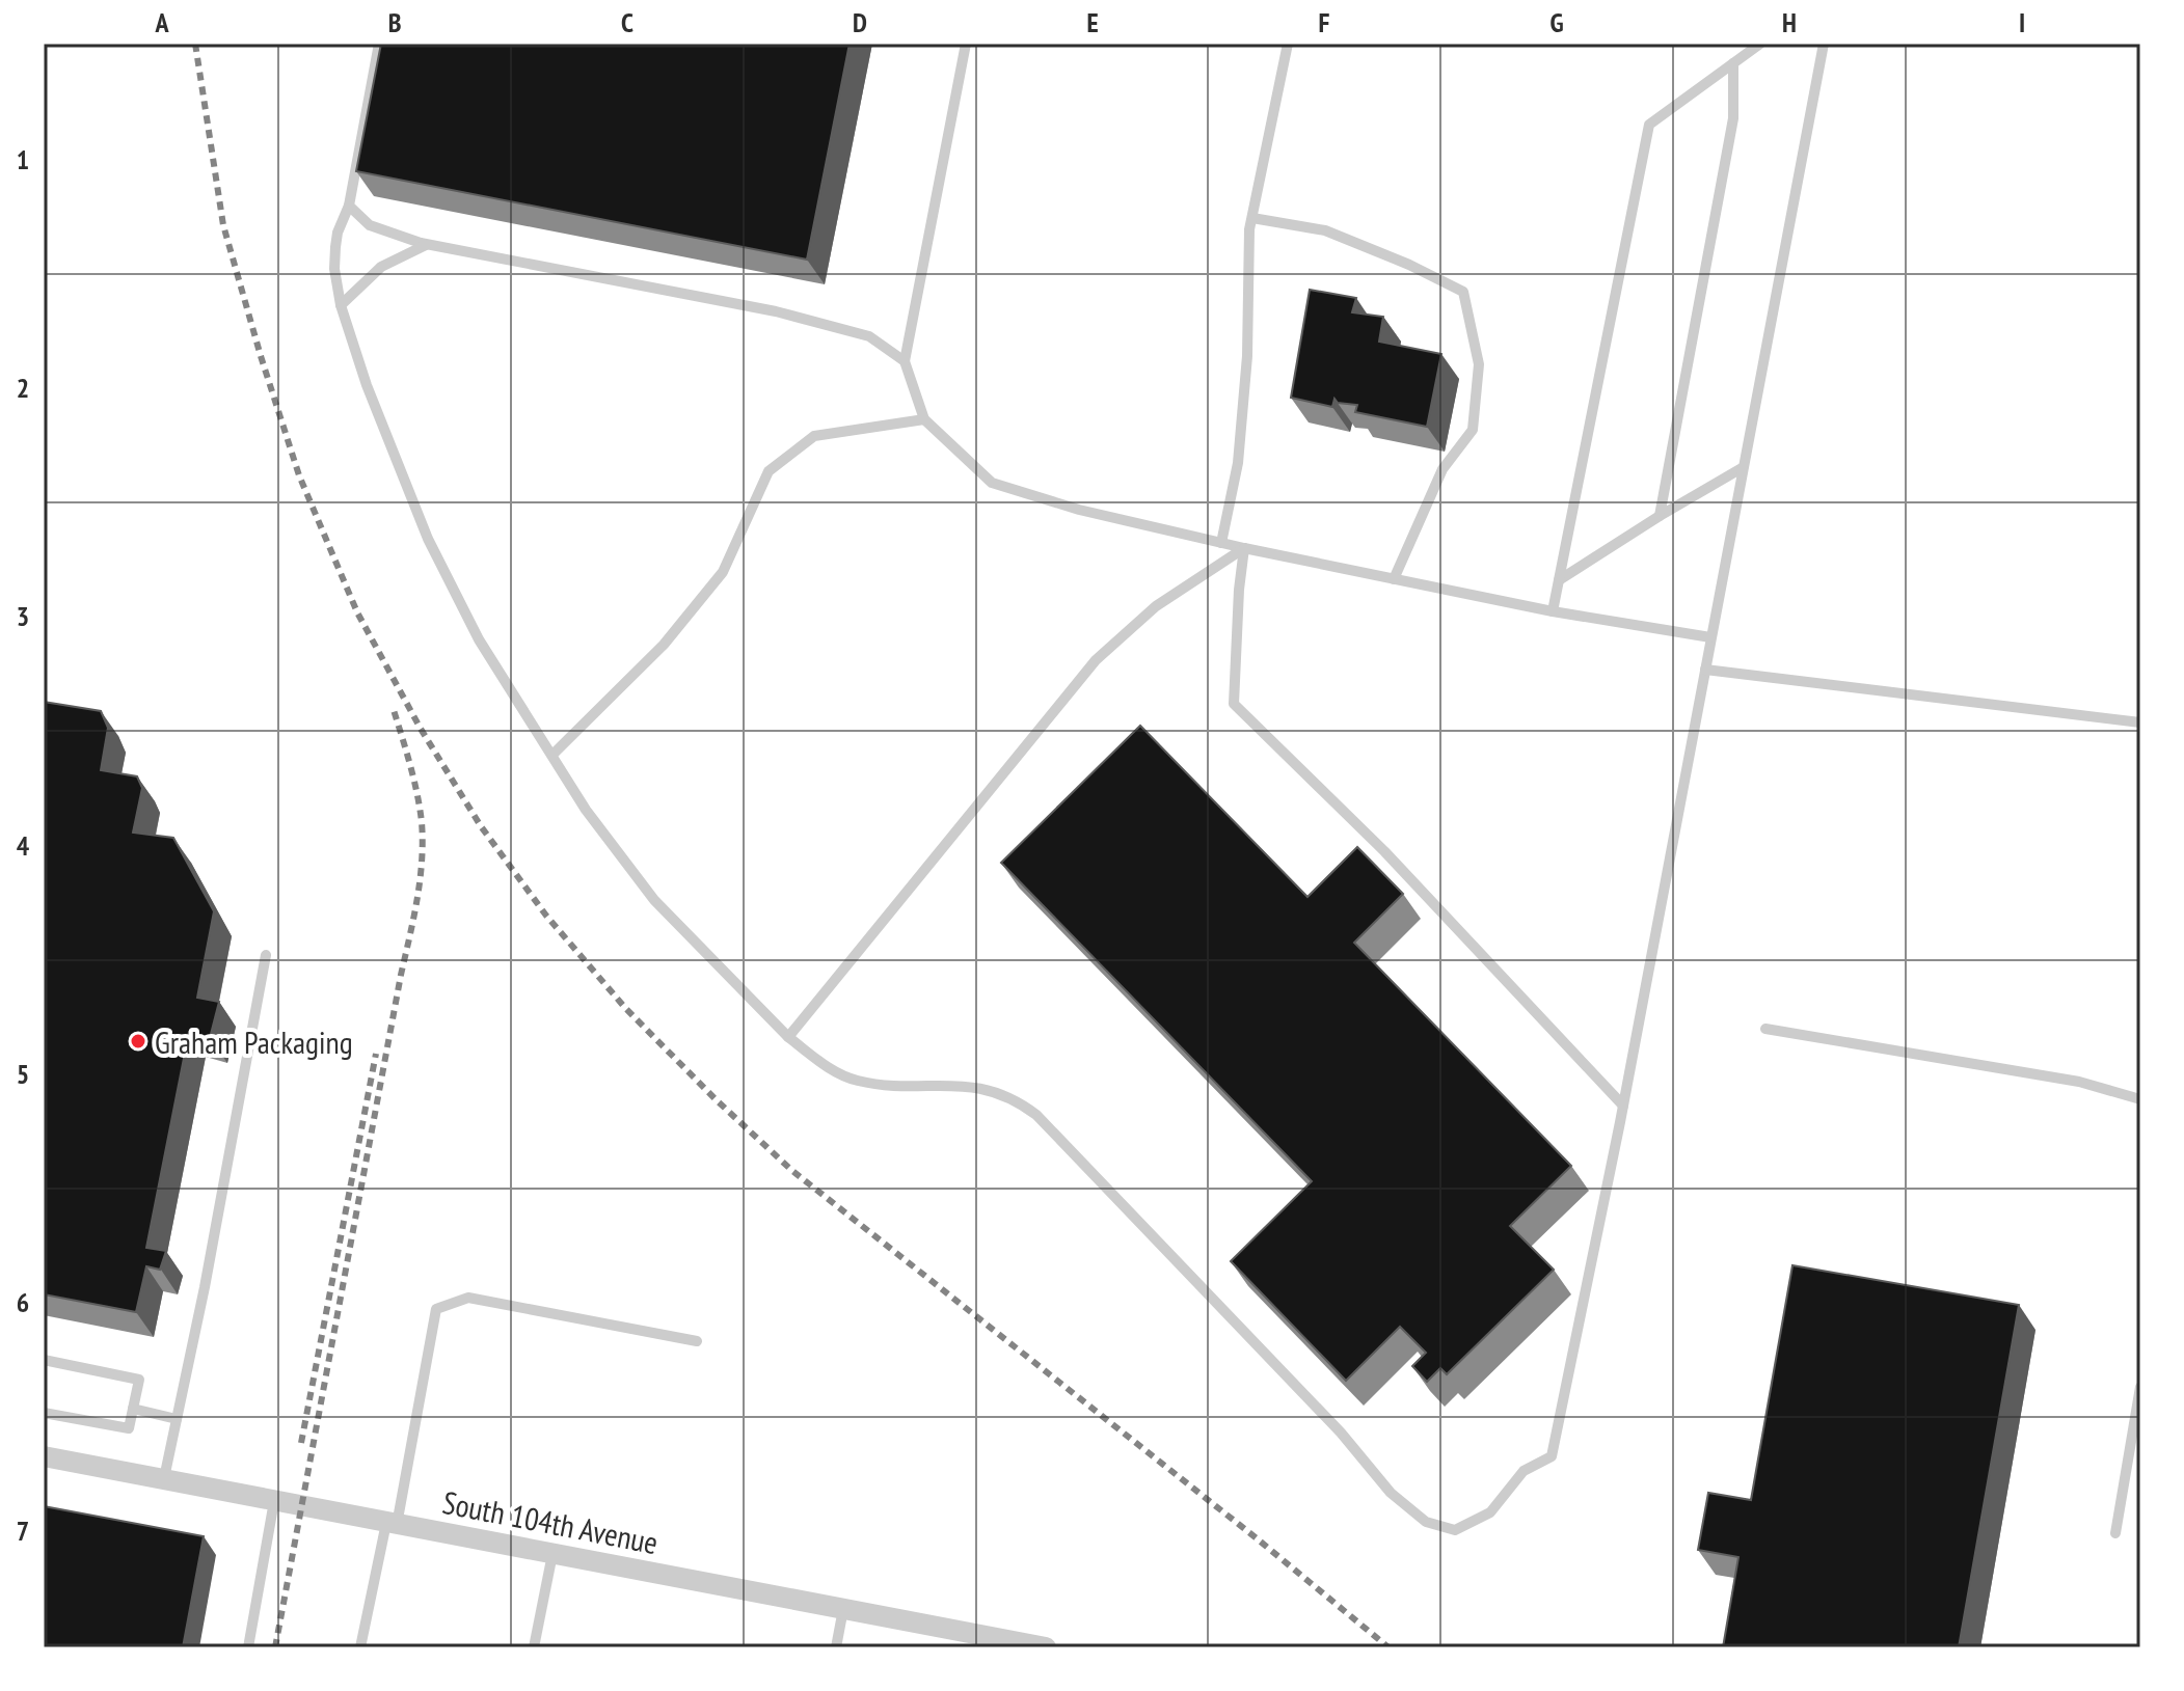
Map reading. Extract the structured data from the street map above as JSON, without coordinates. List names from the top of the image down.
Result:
{
  "streets": {
    "street": ["South 104th Avenue"]
  },
  "places": ["Graham Packaging"],
  "grid": {
    "columns": [
      "A",
      "B",
      "C",
      "D",
      "E",
      "F",
      "G",
      "H",
      "I"
    ],
    "rows": [
      "1",
      "2",
      "3",
      "4",
      "5",
      "6",
      "7"
    ]
  }
}
